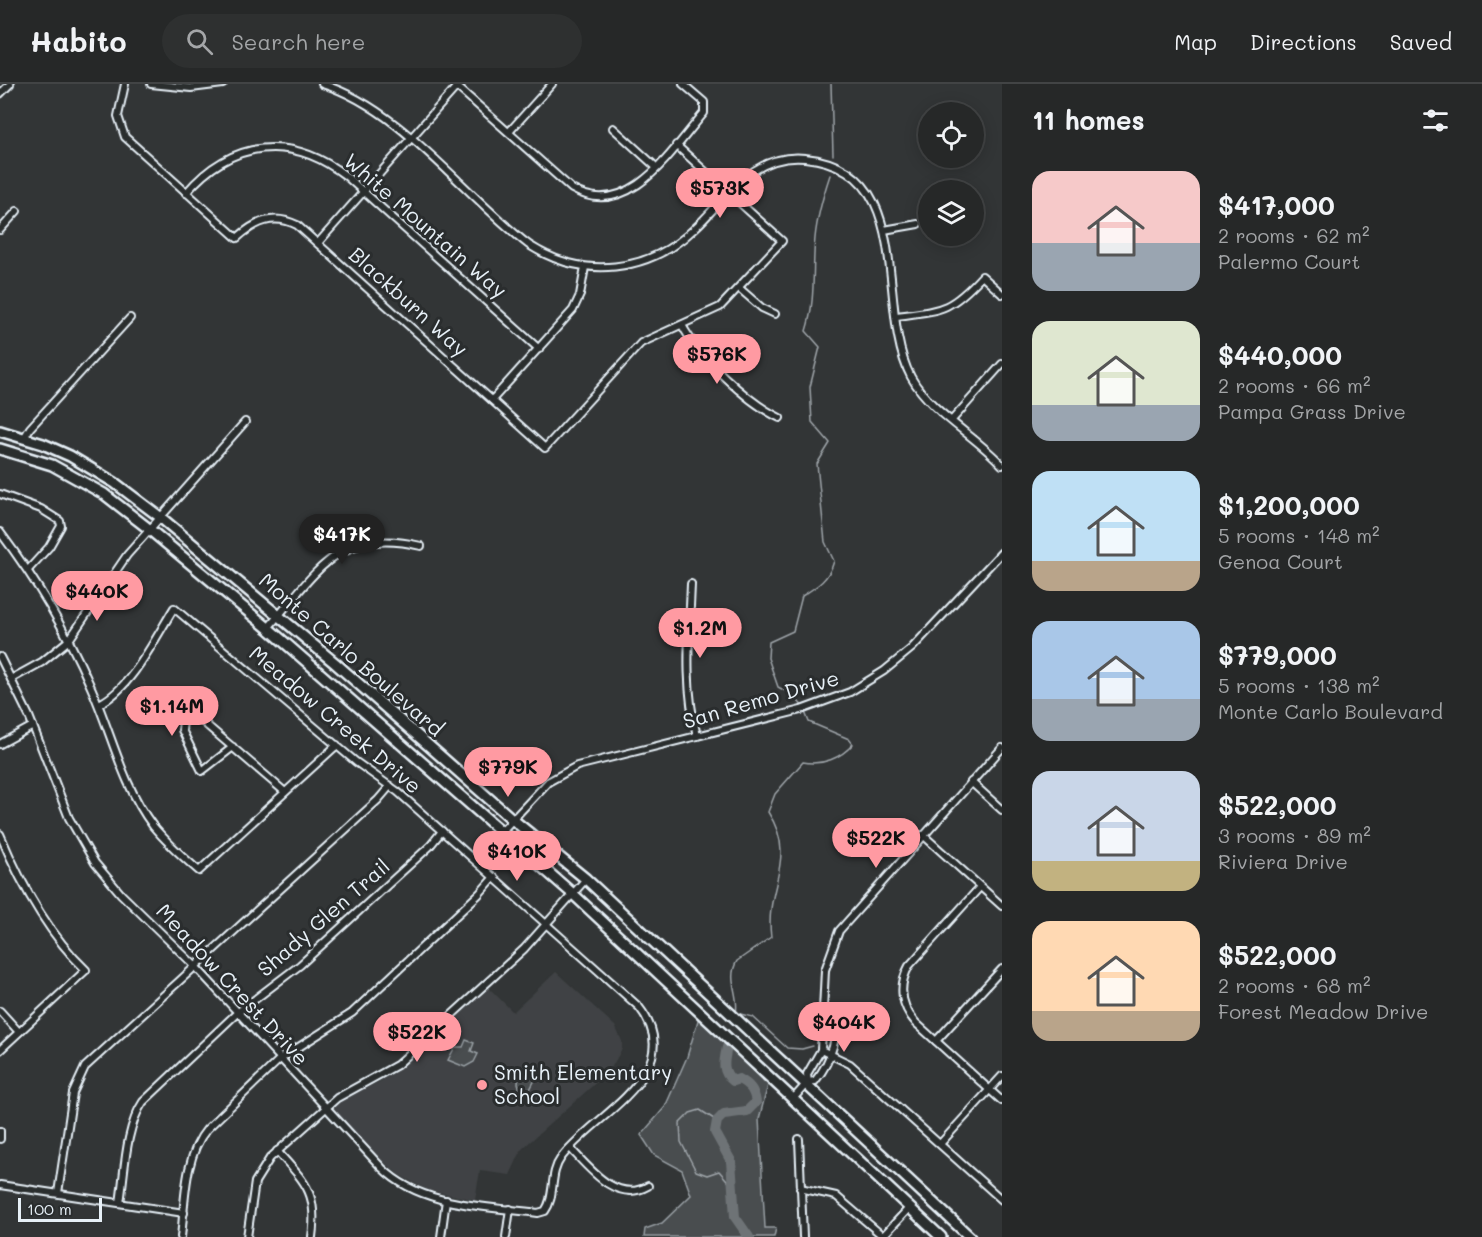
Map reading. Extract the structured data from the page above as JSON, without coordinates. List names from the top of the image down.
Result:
{
  "streets": {
    "main road": ["Monte Carlo Boulevard"],
    "street": [
      "White Mountain Way",
      "Blackburn Way",
      "San Remo Drive",
      "Meadow Creek Drive",
      "Shady Glen Trail",
      "Meadow Crest Drive"
    ]
  },
  "crossings": [
    ["White Mountain Way", "Blackburn Way"],
    ["Monte Carlo Boulevard", "San Remo Drive"],
    ["Meadow Creek Drive", "Shady Glen Trail"],
    ["Meadow Creek Drive", "Meadow Crest Drive"],
    ["Shady Glen Trail", "Meadow Crest Drive"]
  ],
  "places": ["Smith Elementary School"],
  "scale_bar": "100 m",
  "page": {
    "header": "Habito",
    "search": "Search here",
    "nav": ["Map", "Directions", "Saved"],
    "heading": "11 homes",
    "list": [
      {
        "name": "$417,000",
        "note": "2 rooms · 62 m² · Palermo Court"
      },
      {
        "name": "$440,000",
        "note": "2 rooms · 66 m² · Pampa Grass Drive"
      },
      {
        "name": "$1,200,000",
        "note": "5 rooms · 148 m² · Genoa Court"
      },
      {
        "name": "$779,000",
        "note": "5 rooms · 138 m² · Monte Carlo Boulevard"
      },
      {
        "name": "$522,000",
        "note": "3 rooms · 89 m² · Riviera Drive"
      },
      {
        "name": "$522,000",
        "note": "2 rooms · 68 m² · Forest Meadow Drive"
      }
    ],
    "price": [
      "$573K",
      "$576K",
      "$417K",
      "$440K",
      "$1.2M",
      "$1.14M",
      "$779K",
      "$522K",
      "$410K",
      "$404K",
      "$522K"
    ],
    "scale": "100 m"
  }
}
